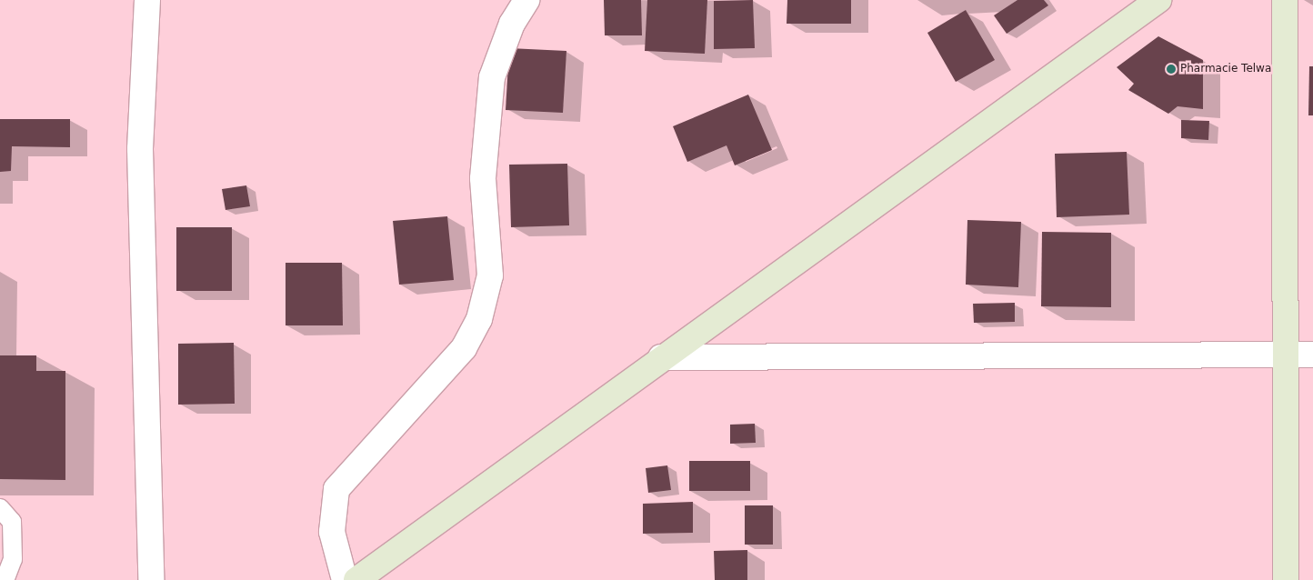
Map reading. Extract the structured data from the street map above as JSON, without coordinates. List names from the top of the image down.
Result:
{
  "places": ["Pharmacie Telwa"]
}
